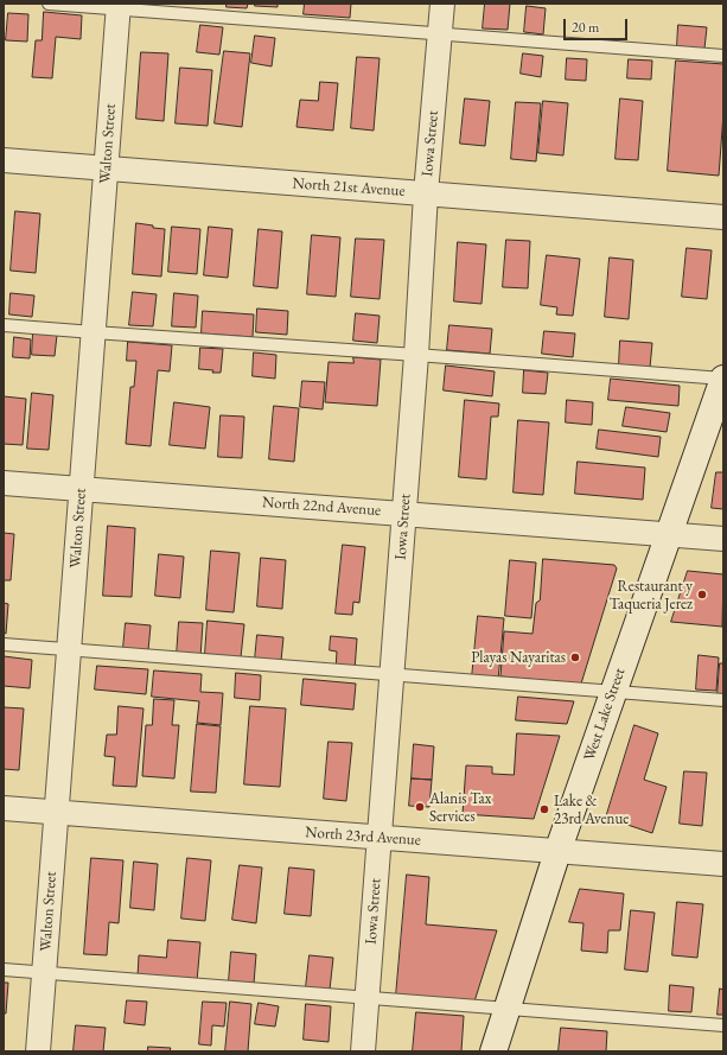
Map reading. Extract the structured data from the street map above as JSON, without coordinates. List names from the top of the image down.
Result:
{
  "streets": {
    "main road": ["West Lake Street"],
    "street": [
      "Walton Street",
      "Iowa Street",
      "North 21st Avenue",
      "North 22nd Avenue",
      "North 23rd Avenue"
    ]
  },
  "crossings": [
    ["Walton Street", "North 21st Avenue"],
    ["Walton Street", "North 22nd Avenue"],
    ["Walton Street", "North 23rd Avenue"],
    ["Iowa Street", "North 21st Avenue"],
    ["Iowa Street", "North 22nd Avenue"],
    ["Iowa Street", "North 23rd Avenue"],
    ["North 22nd Avenue", "West Lake Street"],
    ["West Lake Street", "North 23rd Avenue"]
  ],
  "places": [
    "Restaurant y Taqueria Jerez",
    "Playas Nayaritas",
    "Alanis Tax Services",
    "Lake & 23rd Avenue"
  ],
  "scale_bar": "20 m"
}
